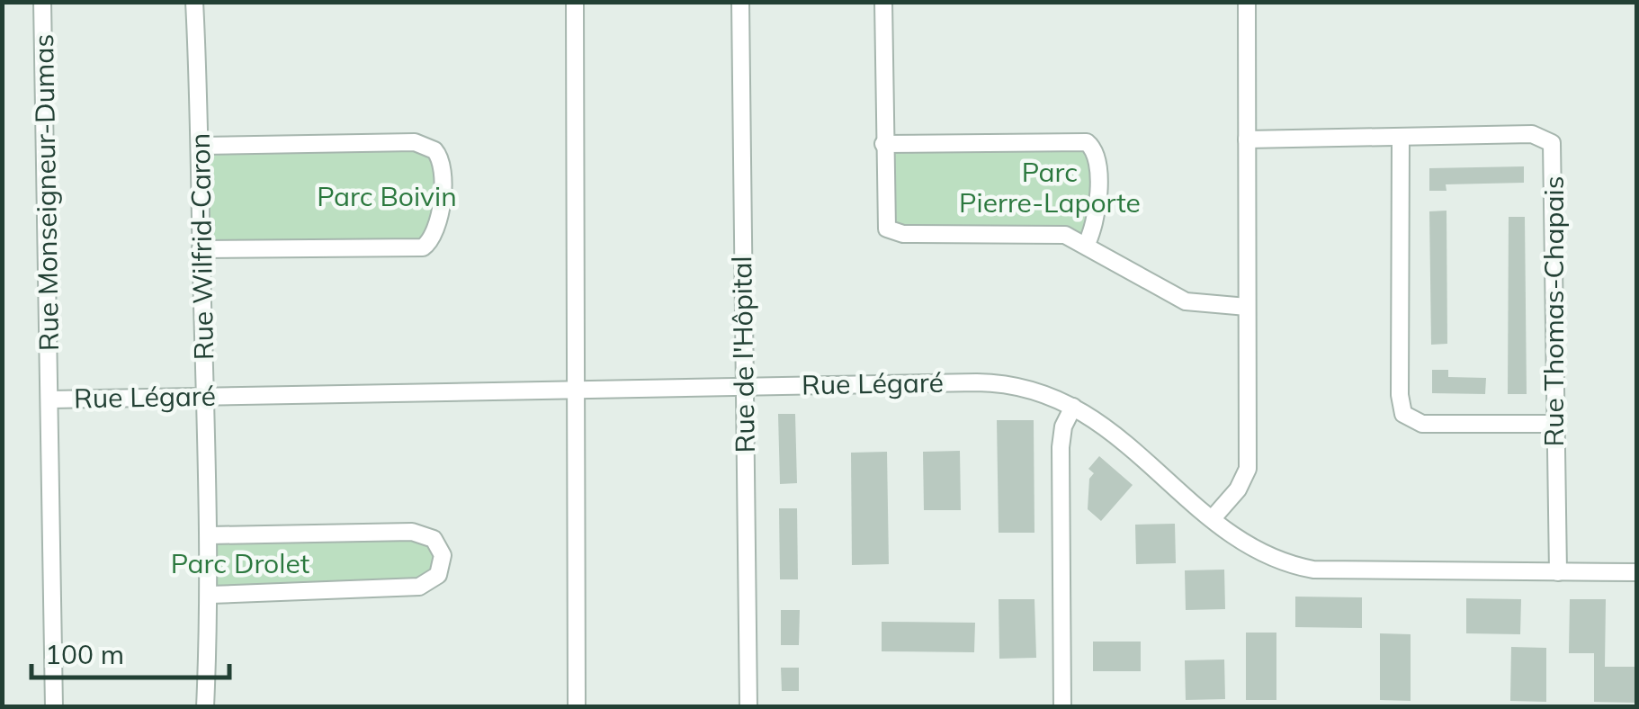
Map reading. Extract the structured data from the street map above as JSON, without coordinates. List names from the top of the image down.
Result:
{
  "streets": {
    "street": [
      "Rue Monseigneur-Dumas",
      "Rue Wilfrid-Caron",
      "Rue Thomas-Chapais",
      "Rue de l'Hôpital",
      "Rue Légaré"
    ]
  },
  "crossings": [
    ["Rue Monseigneur-Dumas", "Rue Légaré"],
    ["Rue Wilfrid-Caron", "Rue Légaré"],
    ["Rue Thomas-Chapais", "Rue Légaré"],
    ["Rue de l'Hôpital", "Rue Légaré"]
  ],
  "parks": ["Parc Pierre-Laporte", "Parc Boivin", "Parc Drolet"],
  "scale_bar": "100 m"
}
